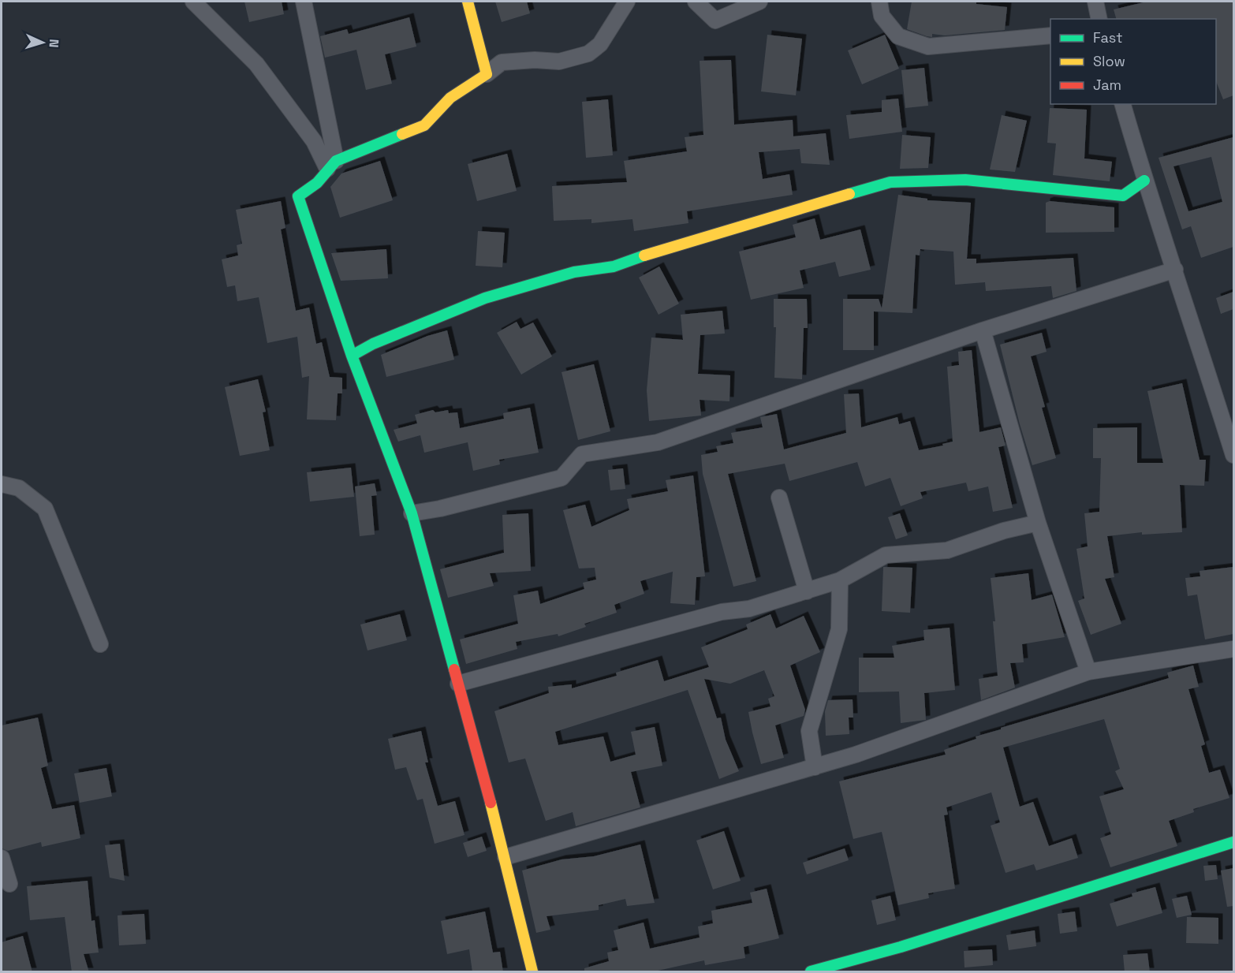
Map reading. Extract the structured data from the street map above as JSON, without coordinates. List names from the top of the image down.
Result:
{
  "legend": ["Fast", "Slow", "Jam"],
  "north": "right"
}
